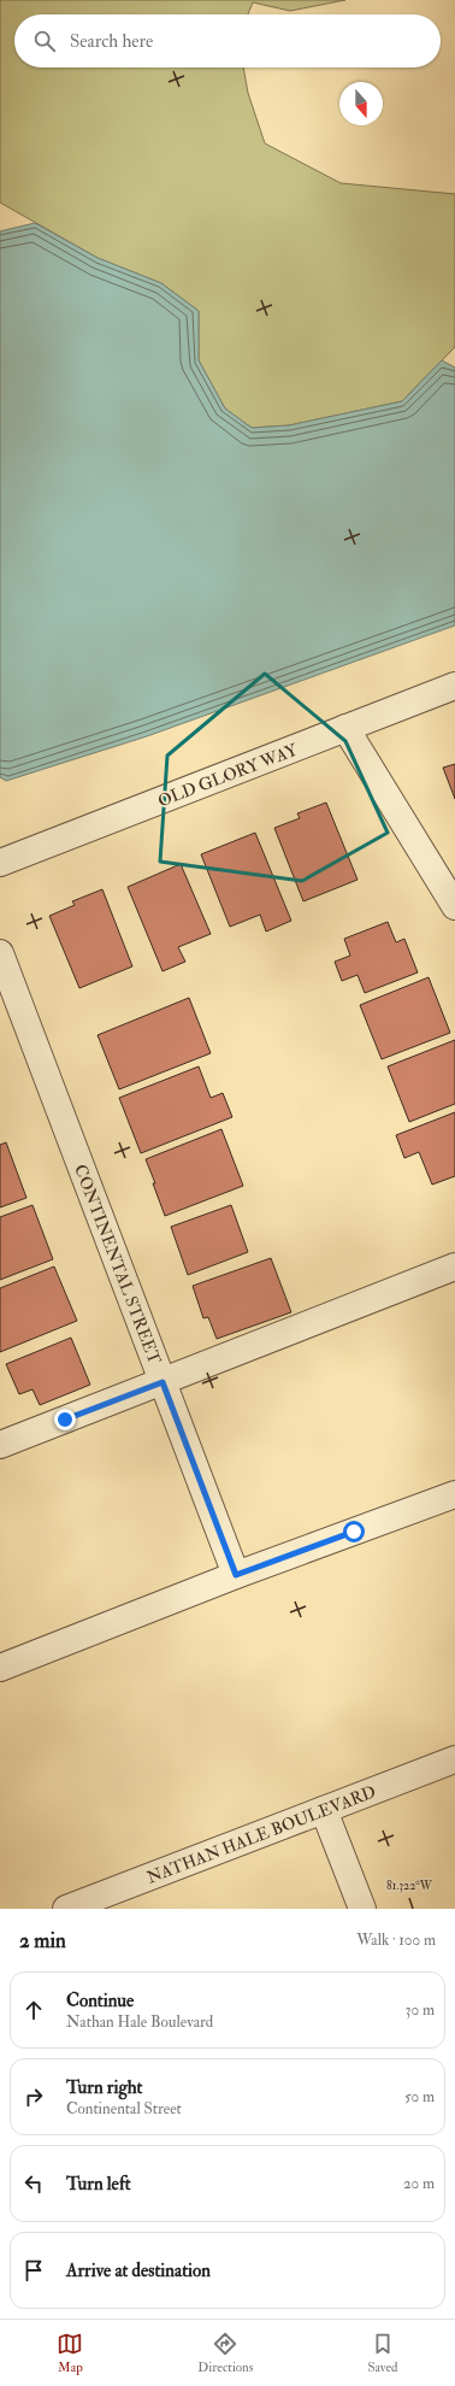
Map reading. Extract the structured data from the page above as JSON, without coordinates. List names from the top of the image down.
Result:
{
  "streets": {
    "street": ["OLD GLORY WAY", "CONTINENTAL STREET", "NATHAN HALE BOULEVARD"]
  },
  "north": "bottom",
  "page": {
    "search": "Search here",
    "heading": ["2 min", "Walk · 100 m"],
    "list": [
      ["Continue", "Nathan Hale Boulevard", "30 m"],
      ["Turn right", "Continental Street", "50 m"],
      ["Turn left", "20 m"],
      "Arrive at destination"
    ],
    "nav": ["Map", "Directions", "Saved"]
  },
  "coordinates": ["81.322°W"]
}
